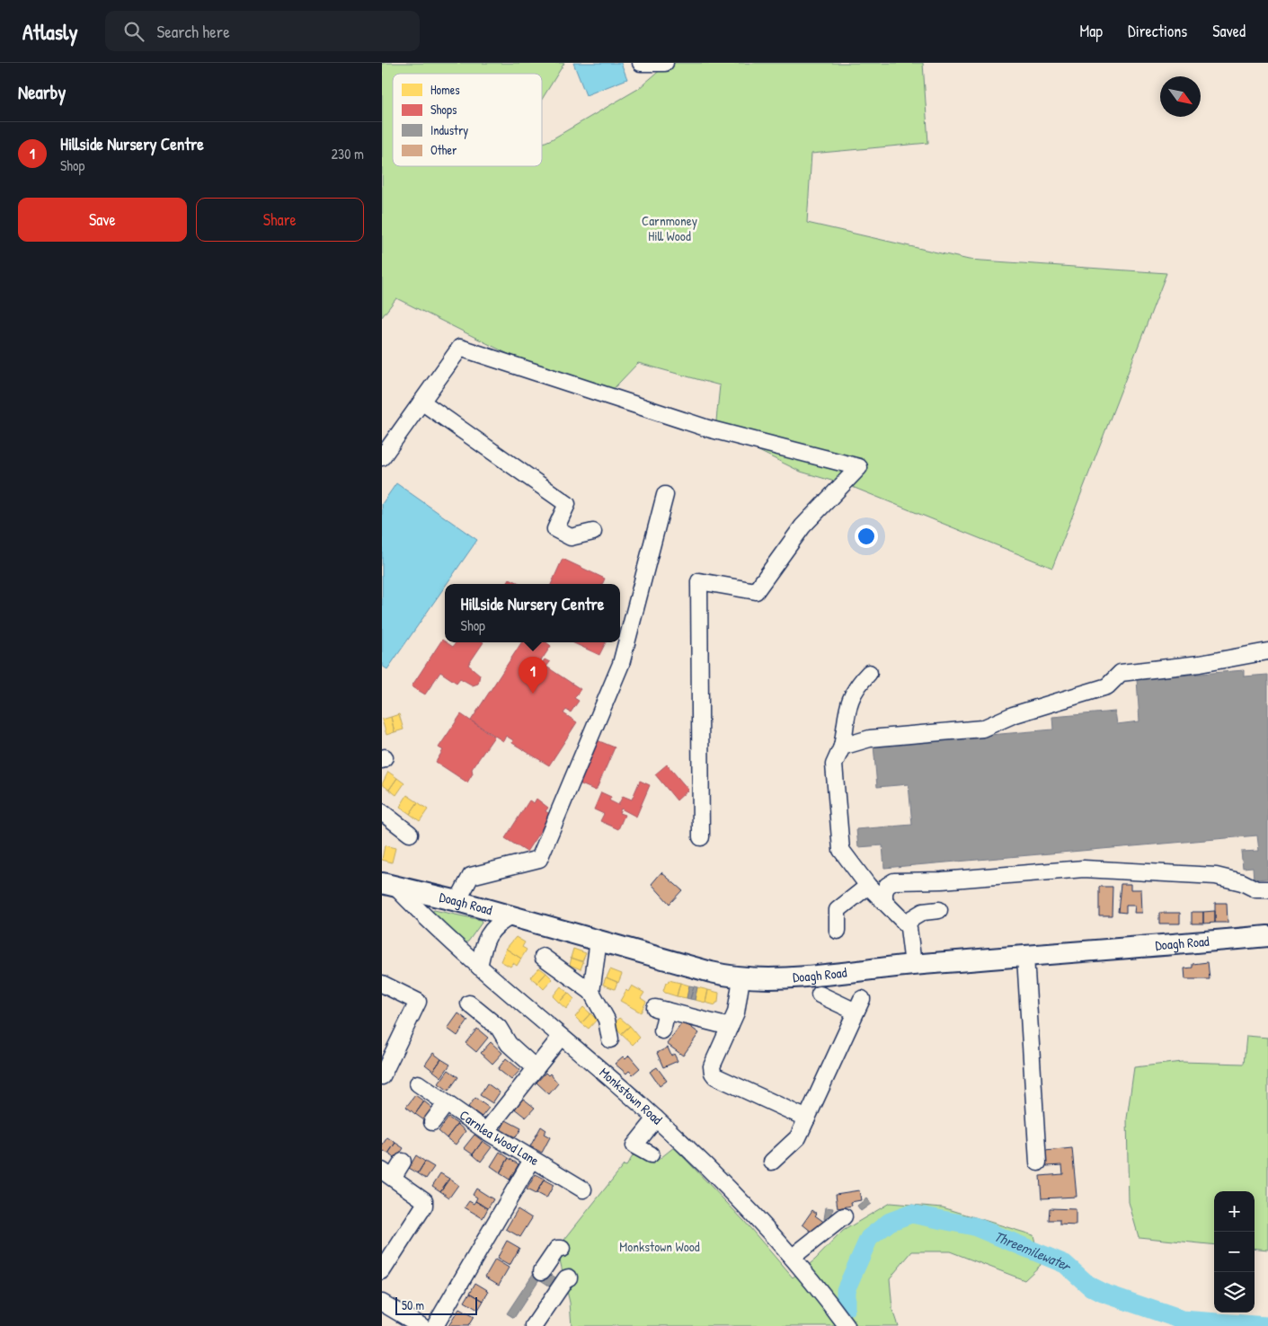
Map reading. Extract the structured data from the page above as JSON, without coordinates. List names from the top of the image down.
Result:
{
  "streets": {
    "main road": ["Doagh Road"],
    "street": ["Monkstown Road", "Carnlea Wood Lane"]
  },
  "crossings": [
    ["Doagh Road", "Monkstown Road"]
  ],
  "water": ["Threemilewater"],
  "parks": ["Carnmoney Hill Wood", "Monkstown Wood"],
  "legend": [
    "Homes",
    "Shops",
    "Industry",
    "Other"
  ],
  "scale_bar": "50 m",
  "north": "bottom right",
  "page": {
    "header": "Atlasly",
    "search": "Search here",
    "nav": ["Map", "Directions", "Saved"],
    "heading": "Nearby",
    "list": [
      {
        "mark": "1",
        "name": "Hillside Nursery Centre",
        "note": "Shop",
        "value": "230 m"
      }
    ],
    "buttons": ["Save", "Share"],
    "popup": ["Hillside Nursery Centre", "Shop"],
    "pins": "1",
    "map_buttons": ["+", "−"],
    "scale": "50 m"
  }
}
